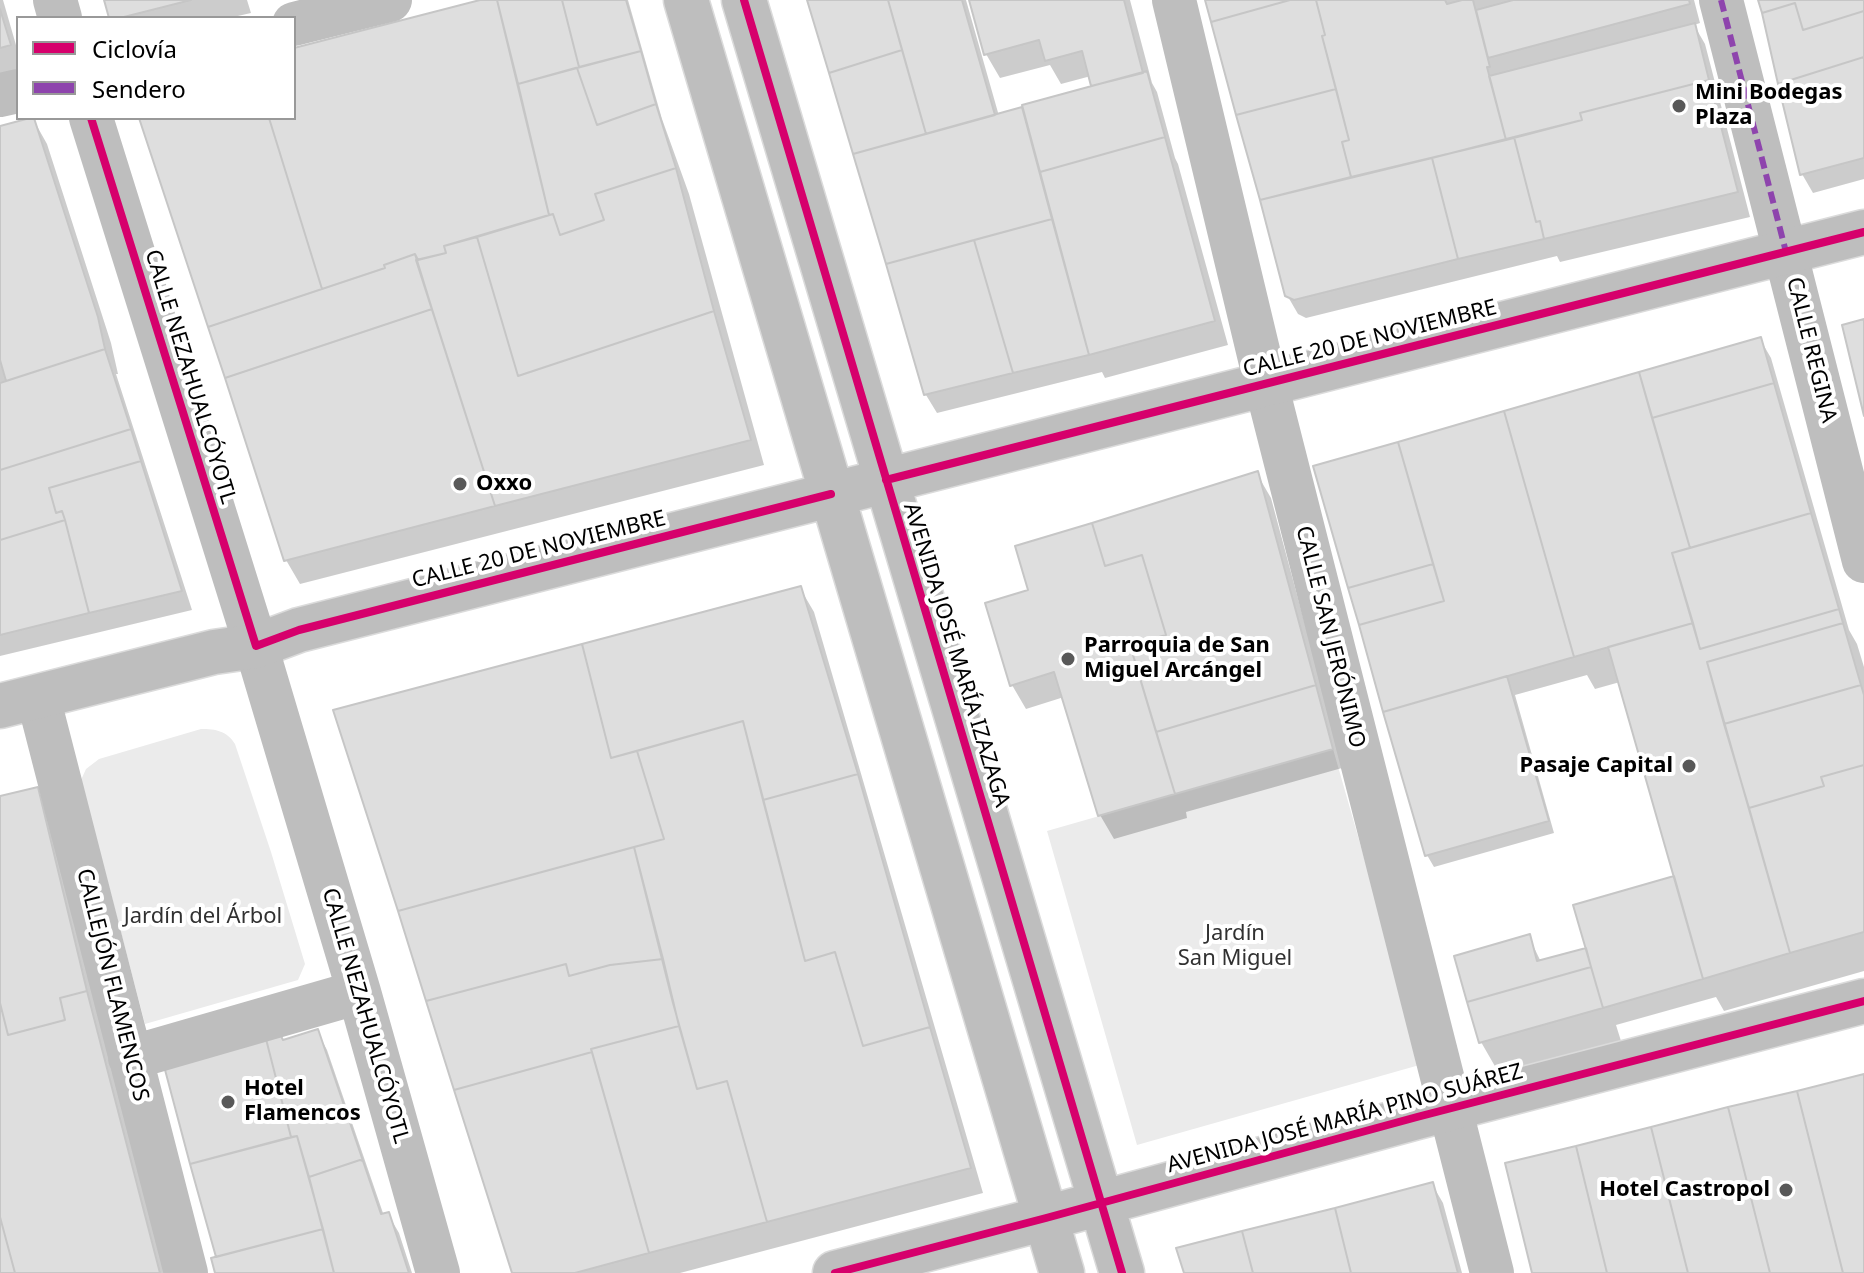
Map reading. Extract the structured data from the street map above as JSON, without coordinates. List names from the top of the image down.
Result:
{
  "streets": {
    "main road": [
      "CALLE 20 DE NOVIEMBRE",
      "CALLE REGINA",
      "CALLE NEZAHUALCÓYOTL",
      "CALLE SAN JERÓNIMO",
      "AVENIDA JOSÉ MARÍA IZAZAGA",
      "CALLEJÓN FLAMENCOS",
      "AVENIDA JOSÉ MARÍA PINO SUÁREZ"
    ]
  },
  "crossings": [
    ["CALLE 20 DE NOVIEMBRE", "CALLE REGINA"],
    ["CALLE 20 DE NOVIEMBRE", "CALLE NEZAHUALCÓYOTL"],
    ["CALLE 20 DE NOVIEMBRE", "CALLE SAN JERÓNIMO"],
    ["CALLE 20 DE NOVIEMBRE", "AVENIDA JOSÉ MARÍA IZAZAGA"],
    ["CALLE 20 DE NOVIEMBRE", "CALLEJÓN FLAMENCOS"],
    ["CALLE SAN JERÓNIMO", "AVENIDA JOSÉ MARÍA PINO SUÁREZ"],
    ["AVENIDA JOSÉ MARÍA IZAZAGA", "AVENIDA JOSÉ MARÍA PINO SUÁREZ"]
  ],
  "parks": ["Jardín del Árbol", "Jardín San Miguel"],
  "places": [
    "Mini Bodegas Plaza",
    "Oxxo",
    "Parroquia de San Miguel Arcángel",
    "Pasaje Capital",
    "Hotel Flamencos",
    "Hotel Castropol"
  ],
  "legend": ["Ciclovía", "Sendero"]
}
